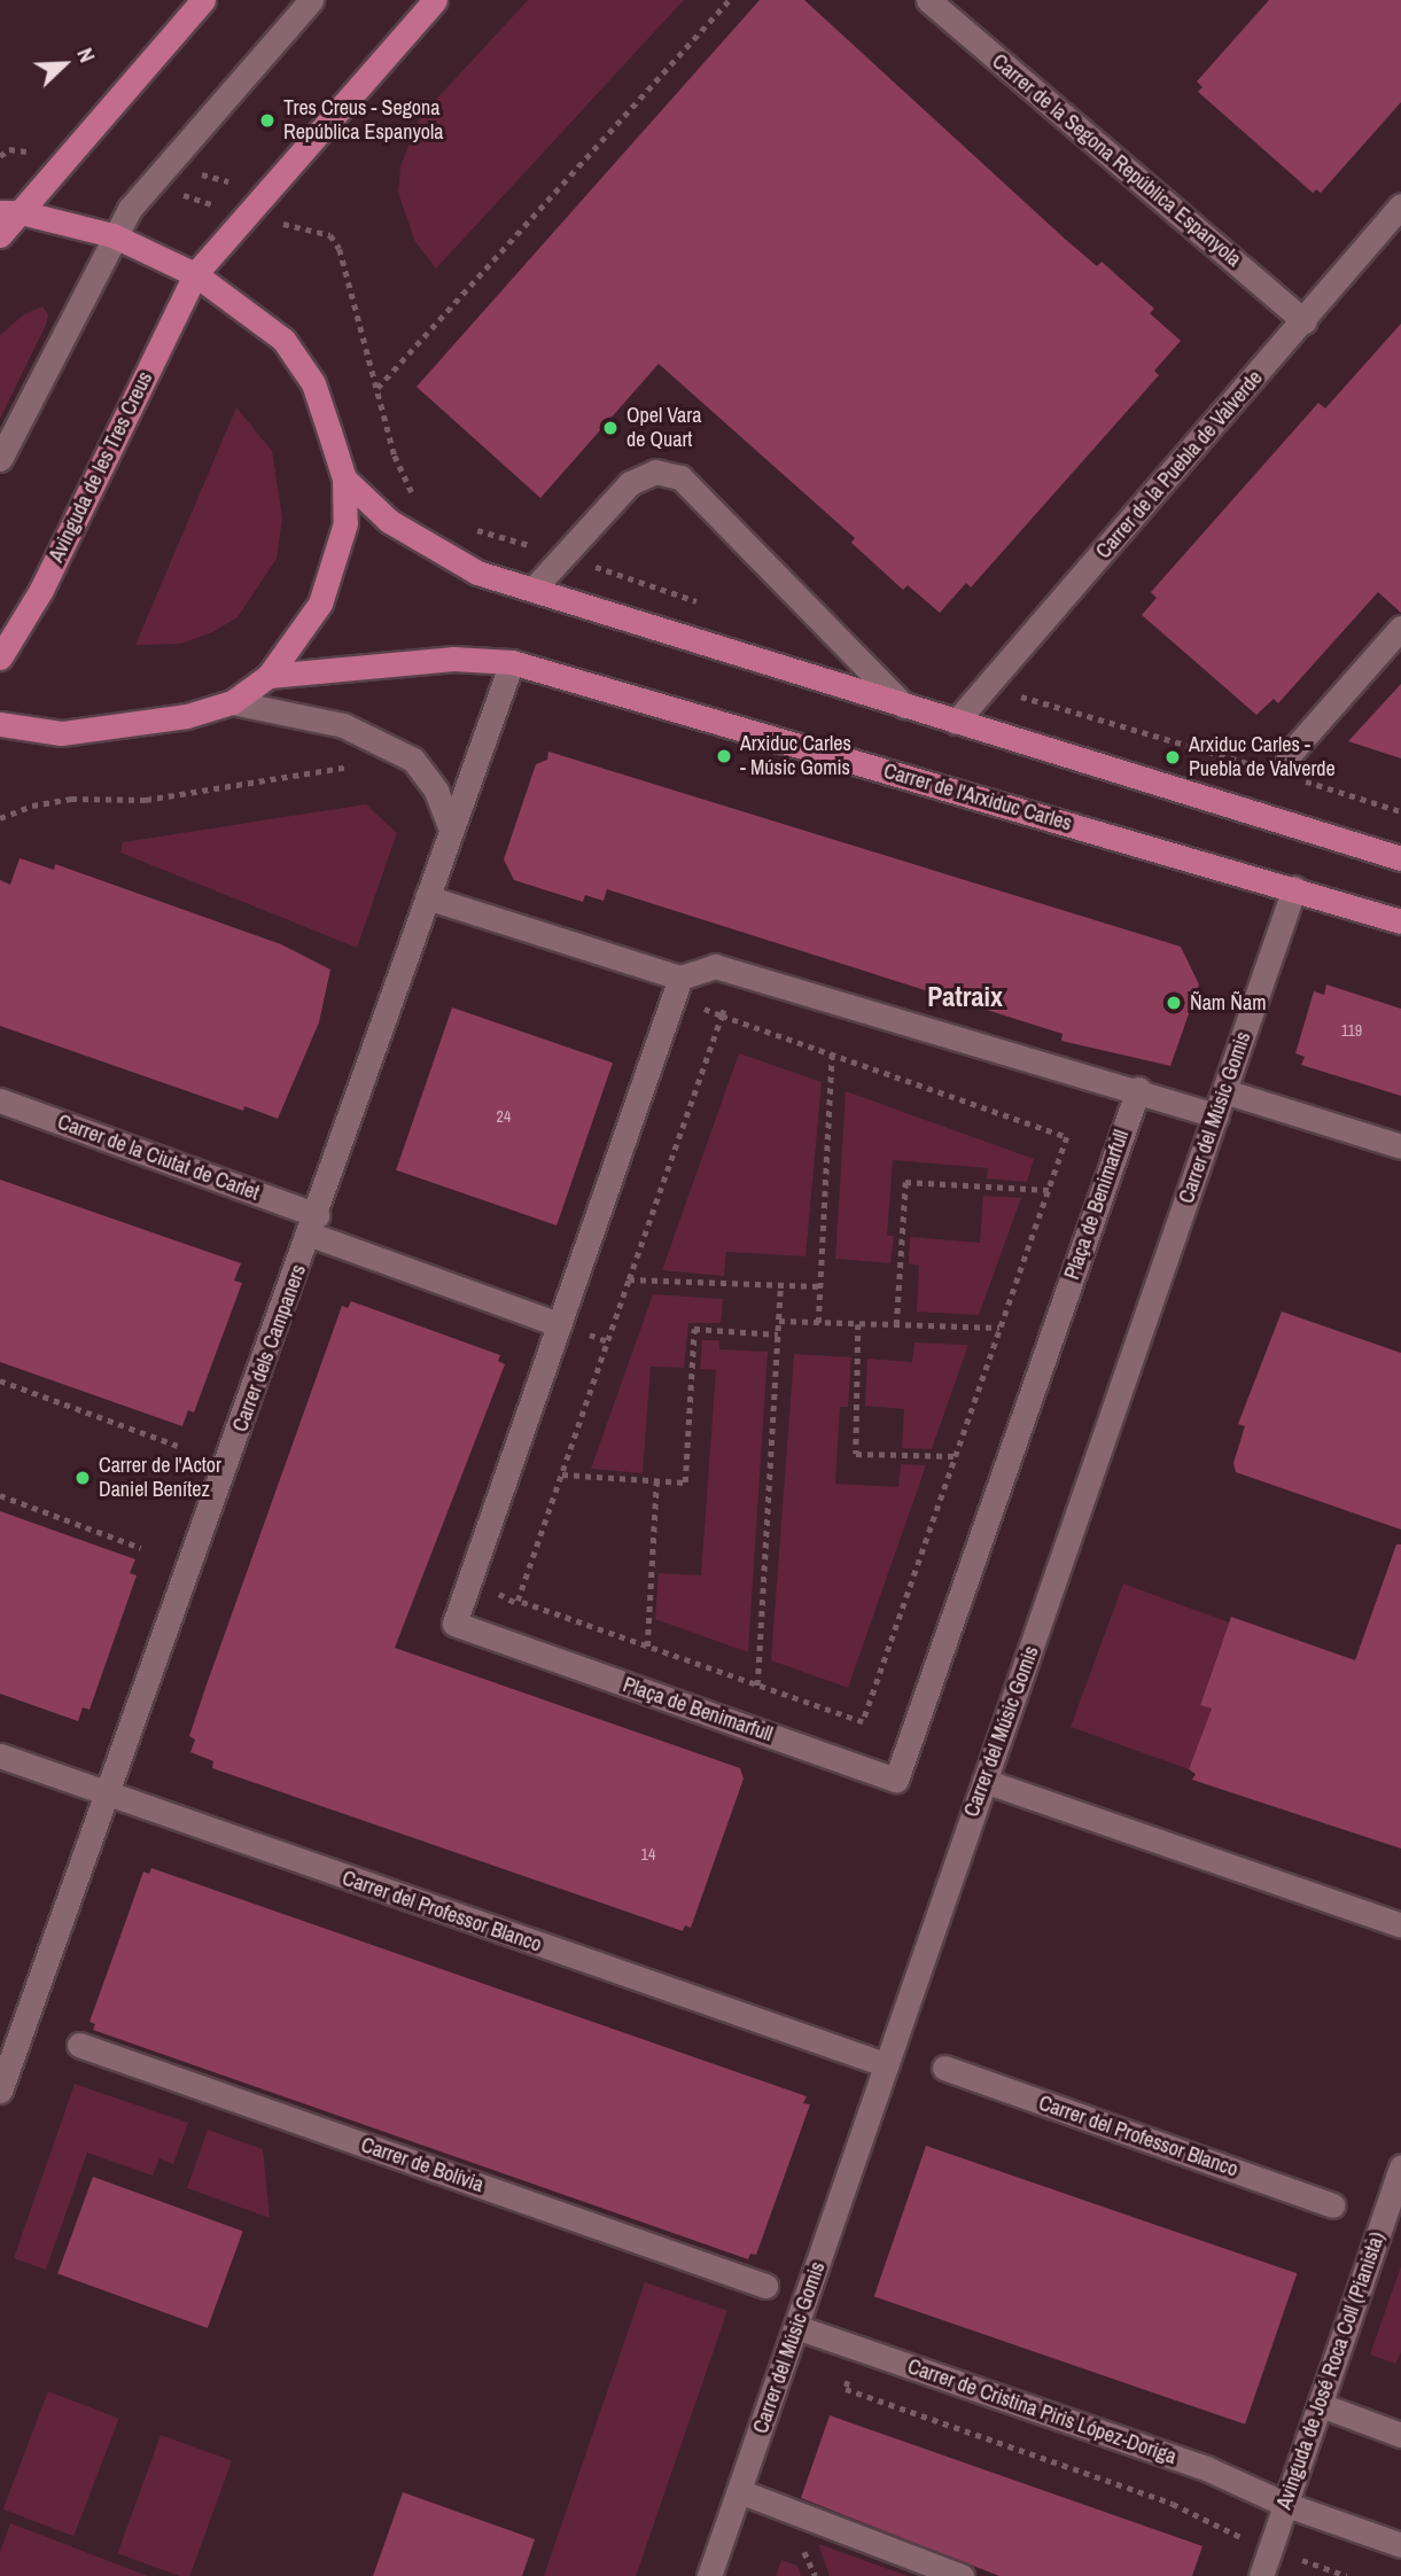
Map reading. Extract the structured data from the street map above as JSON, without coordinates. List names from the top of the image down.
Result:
{
  "streets": {
    "main road": ["Avinguda de les Tres Creus", "Carrer de l'Arxiduc Carles"],
    "street": [
      "Carrer de la Segona República Espanyola",
      "Carrer de la Puebla de Valverde",
      "Carrer del Músic Gomis",
      "Carrer de la Ciutat de Carlet",
      "Plaça de Benimarfull",
      "Carrer dels Campaners",
      "Carrer del Professor Blanco",
      "Carrer de Bolívia",
      "Avinguda de José Roca Coll (Pianista)",
      "Carrer de Cristina Piris López-Doriga"
    ]
  },
  "crossings": [
    ["Carrer de la Segona República Espanyola", "Carrer de la Puebla de Valverde"],
    ["Carrer de l'Arxiduc Carles", "Carrer del Músic Gomis"],
    ["Carrer de l'Arxiduc Carles", "Carrer dels Campaners"],
    ["Carrer del Músic Gomis", "Carrer del Professor Blanco"],
    ["Carrer del Músic Gomis", "Carrer de Cristina Piris López-Doriga"],
    ["Carrer de la Ciutat de Carlet", "Plaça de Benimarfull"],
    ["Carrer de la Ciutat de Carlet", "Carrer dels Campaners"],
    ["Carrer dels Campaners", "Carrer del Professor Blanco"],
    ["Avinguda de José Roca Coll (Pianista)", "Carrer de Cristina Piris López-Doriga"]
  ],
  "districts": ["Patraix"],
  "places": [
    "Tres Creus - Segona República Espanyola",
    "Opel Vara de Quart",
    "Arxiduc Carles - Músic Gomis",
    "Arxiduc Carles - Puebla de Valverde",
    "Ñam Ñam",
    "Carrer de l'Actor Daniel Benítez"
  ],
  "house_numbers": ["119", "24", "14"],
  "north": "top right"
}
